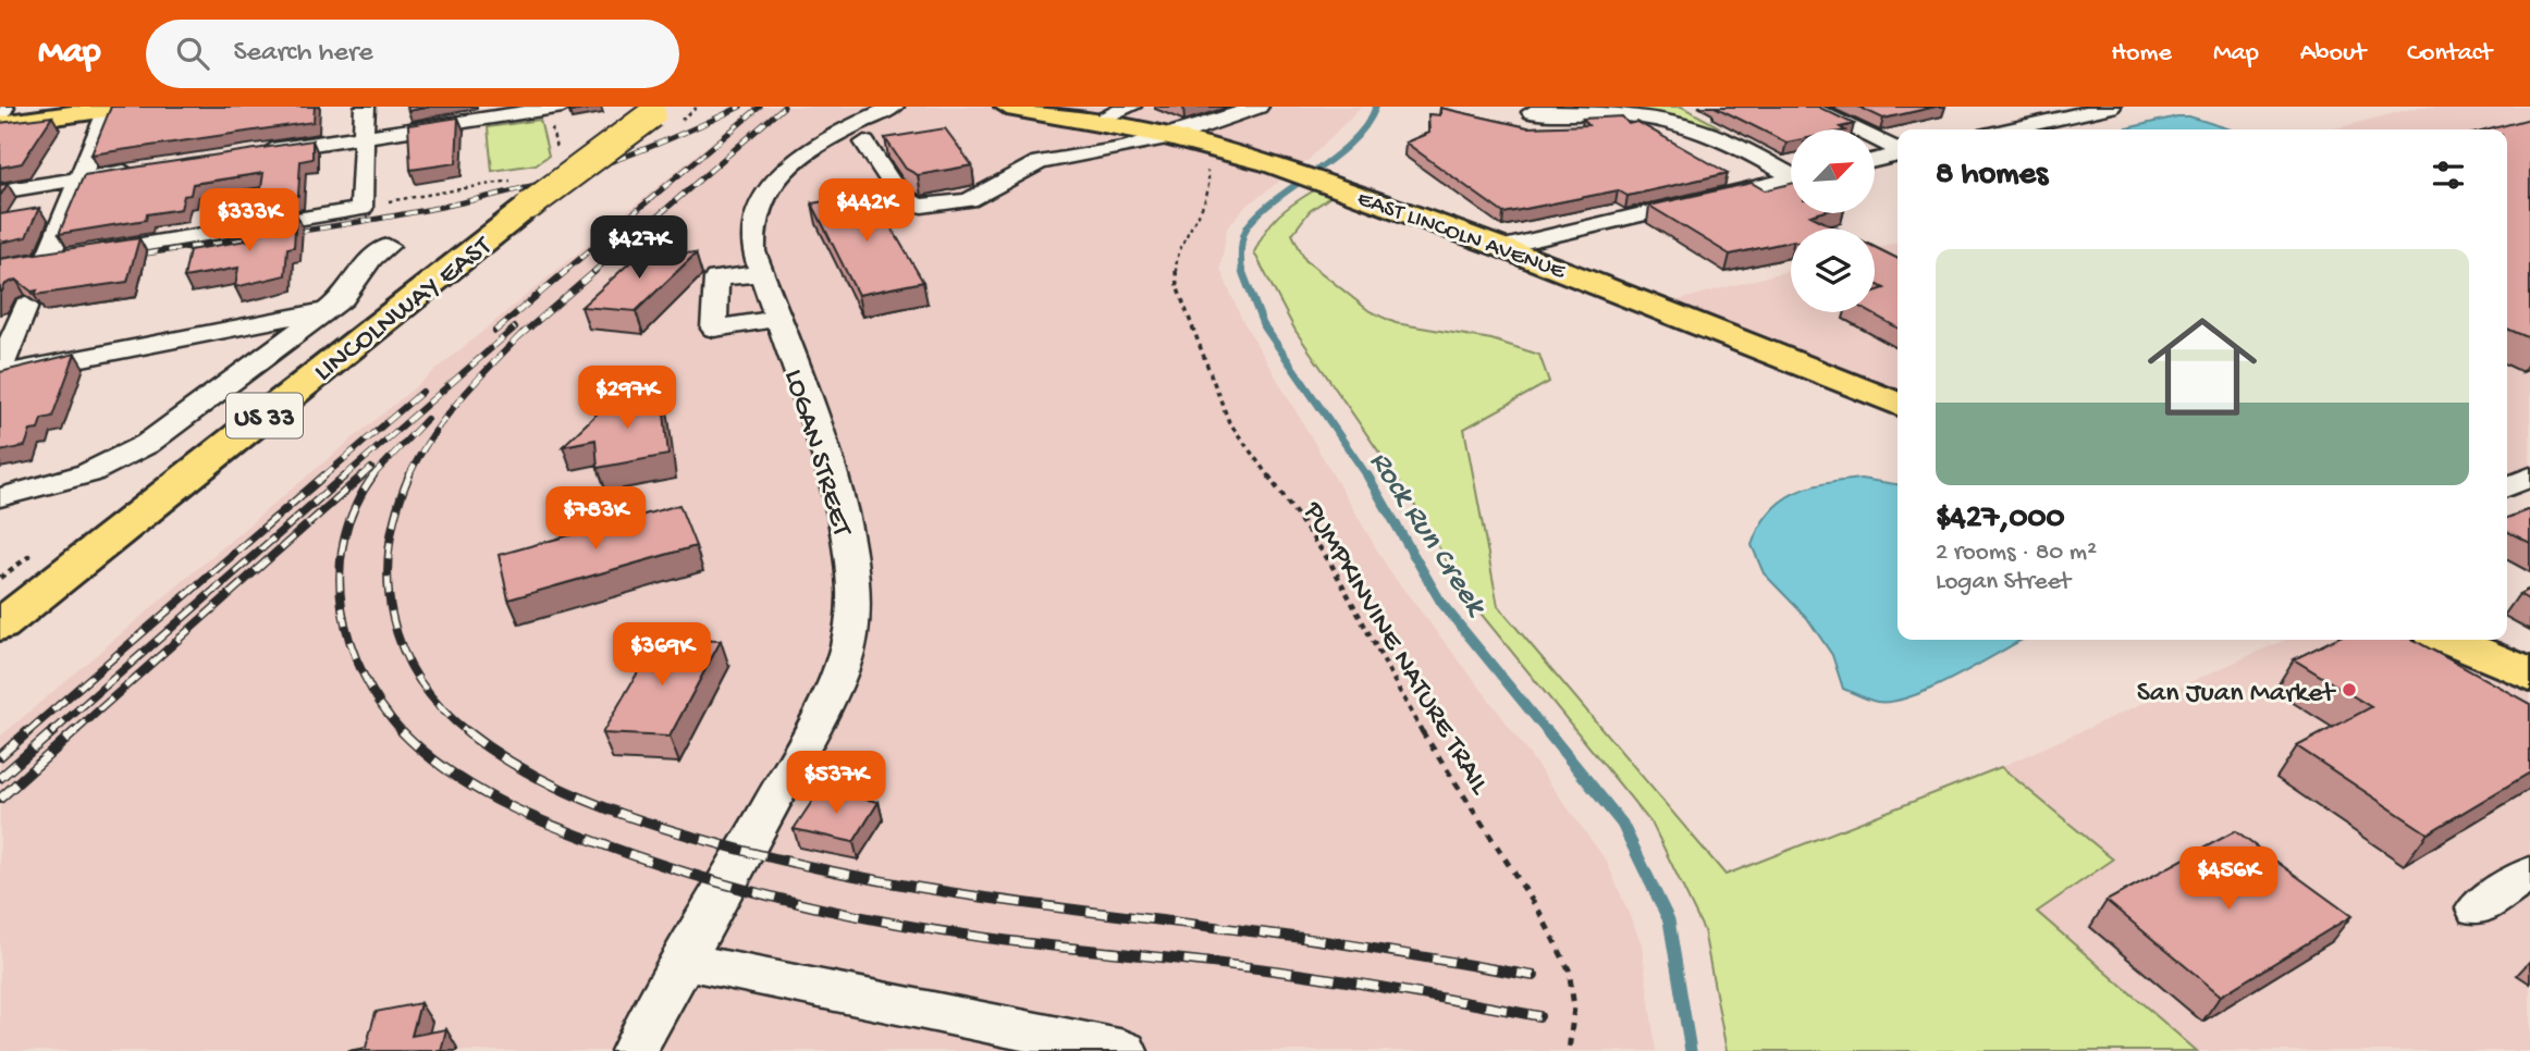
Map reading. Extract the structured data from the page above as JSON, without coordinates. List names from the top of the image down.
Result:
{
  "streets": {
    "main road": ["EAST LINCOLN AVENUE", "LINCOLNWAY EAST", "US 33"],
    "street": ["LOGAN STREET"],
    "path": ["PUMPKINVINE NATURE TRAIL"]
  },
  "water": ["Rock Run Creek"],
  "places": ["San Juan Market"],
  "north": "top right",
  "page": {
    "header": "Map",
    "search": "Search here",
    "nav": [
      "Home",
      "Map",
      "About",
      "Contact"
    ],
    "heading": "8 homes",
    "price": [
      "$442K",
      "$333K",
      "$427K",
      "$297K",
      "$783K",
      "$369K",
      "$537K",
      "$456K"
    ],
    "list": [
      {
        "name": "$427,000",
        "note": "2 rooms · 80 m² · Logan Street"
      }
    ]
  }
}
